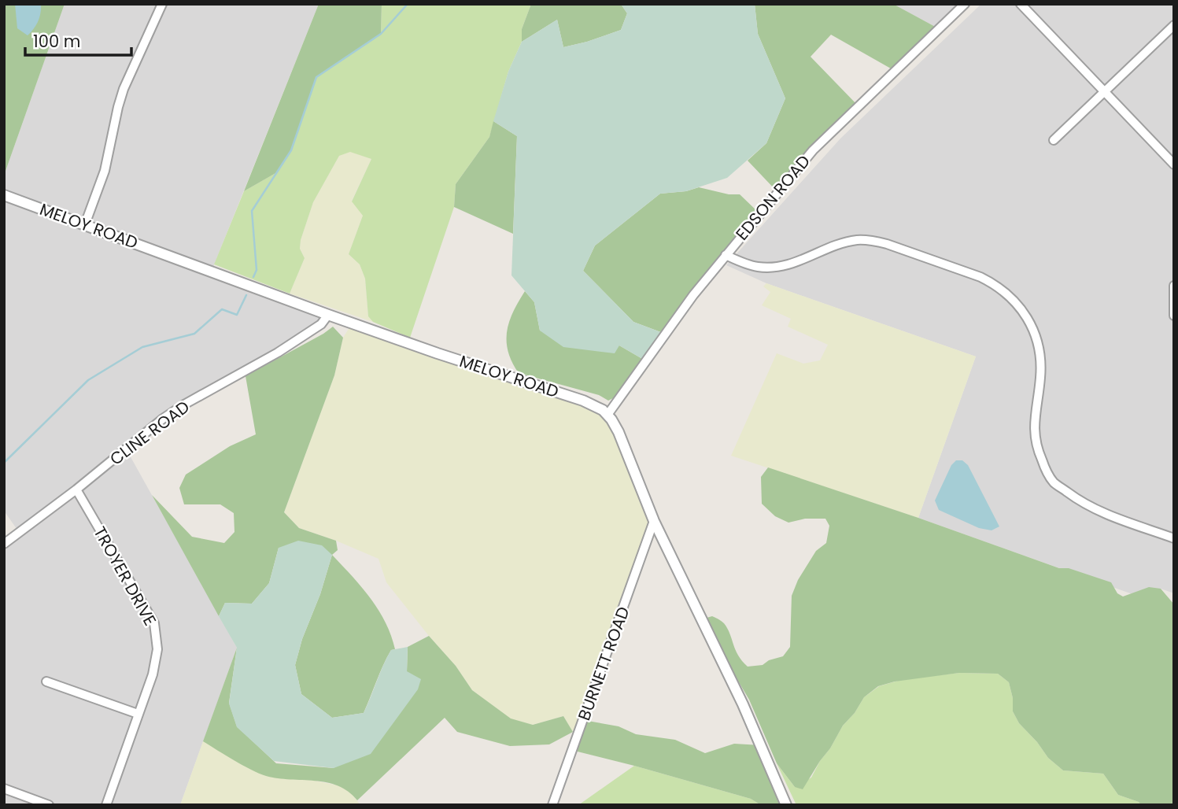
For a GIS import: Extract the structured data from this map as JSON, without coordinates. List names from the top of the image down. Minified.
{"streets":{"street":["EDSON ROAD","MELOY ROAD","CLINE ROAD","TROYER DRIVE","BURNETT ROAD"]},"crossings":[["EDSON ROAD","MELOY ROAD"],["MELOY ROAD","CLINE ROAD"],["CLINE ROAD","TROYER DRIVE"]],"scale_bar":"100 m"}
